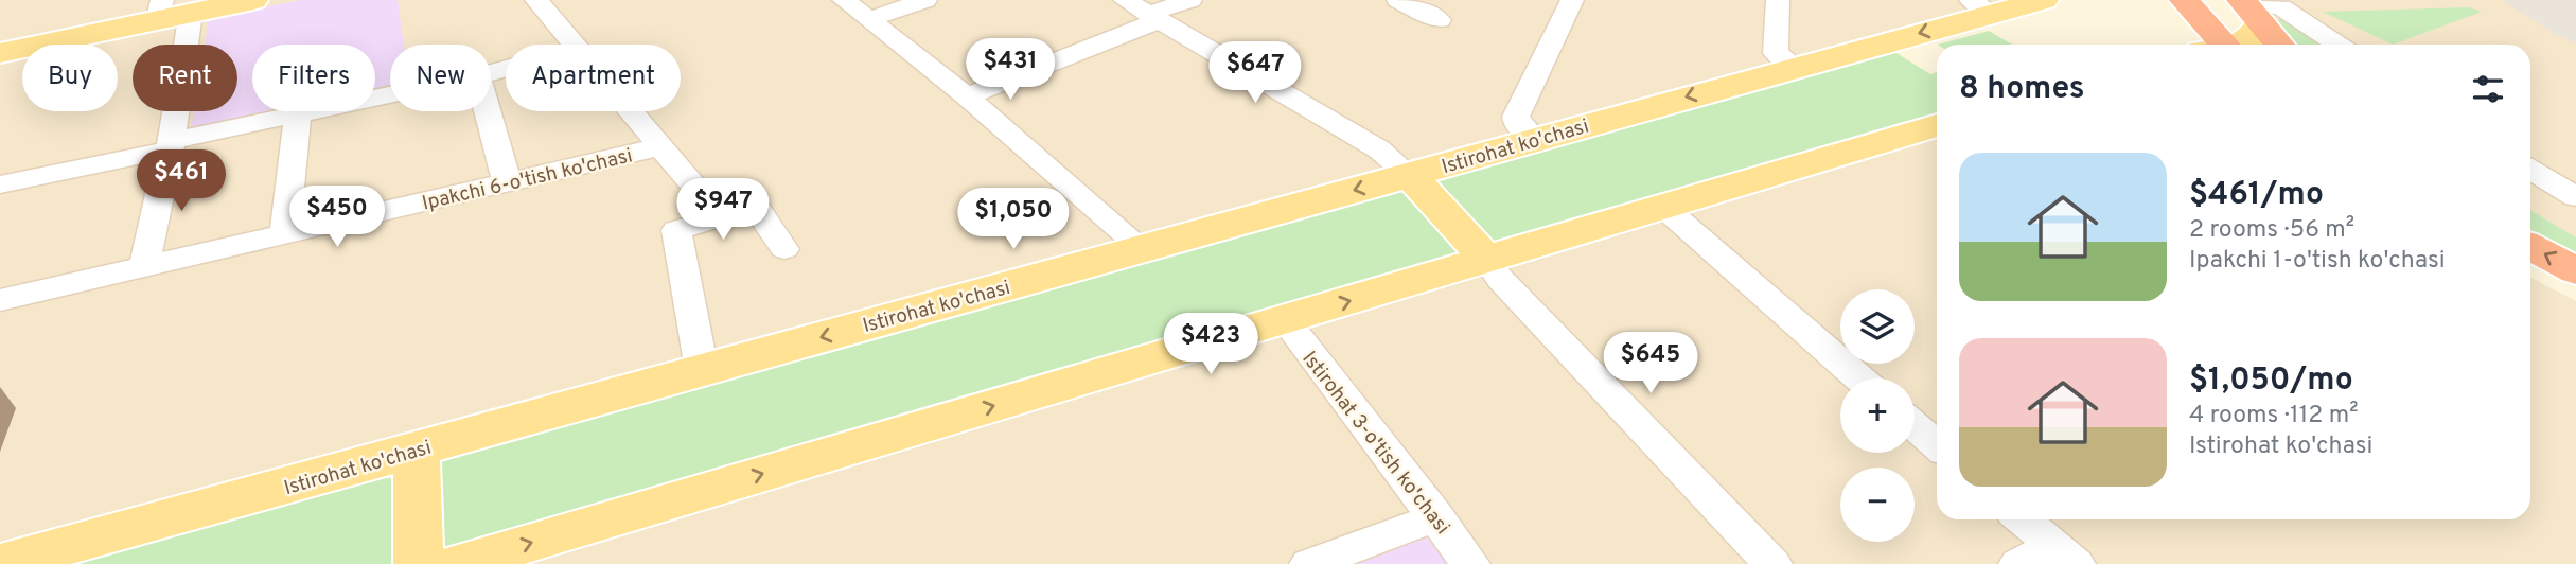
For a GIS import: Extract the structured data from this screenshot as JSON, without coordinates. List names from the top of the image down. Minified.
{"streets":{"main road":["Istirohat ko'chasi"],"street":["Ipakchi 6-o'tish ko'chasi","Istirohat 3-o'tish ko'chasi"]},"page":{"price":["$431","$647","$461","$947","$450","$1,050","$423","$645"],"chip":["Buy","Rent","Filters","New","Apartment"],"heading":"8 homes","list":[{"name":"$461/mo","note":"2 rooms · 56 m² · Ipakchi 1-o'tish ko'chasi"},{"name":"$1,050/mo","note":"4 rooms · 112 m² · Istirohat ko'chasi"}],"map_buttons":["+","−"]}}
